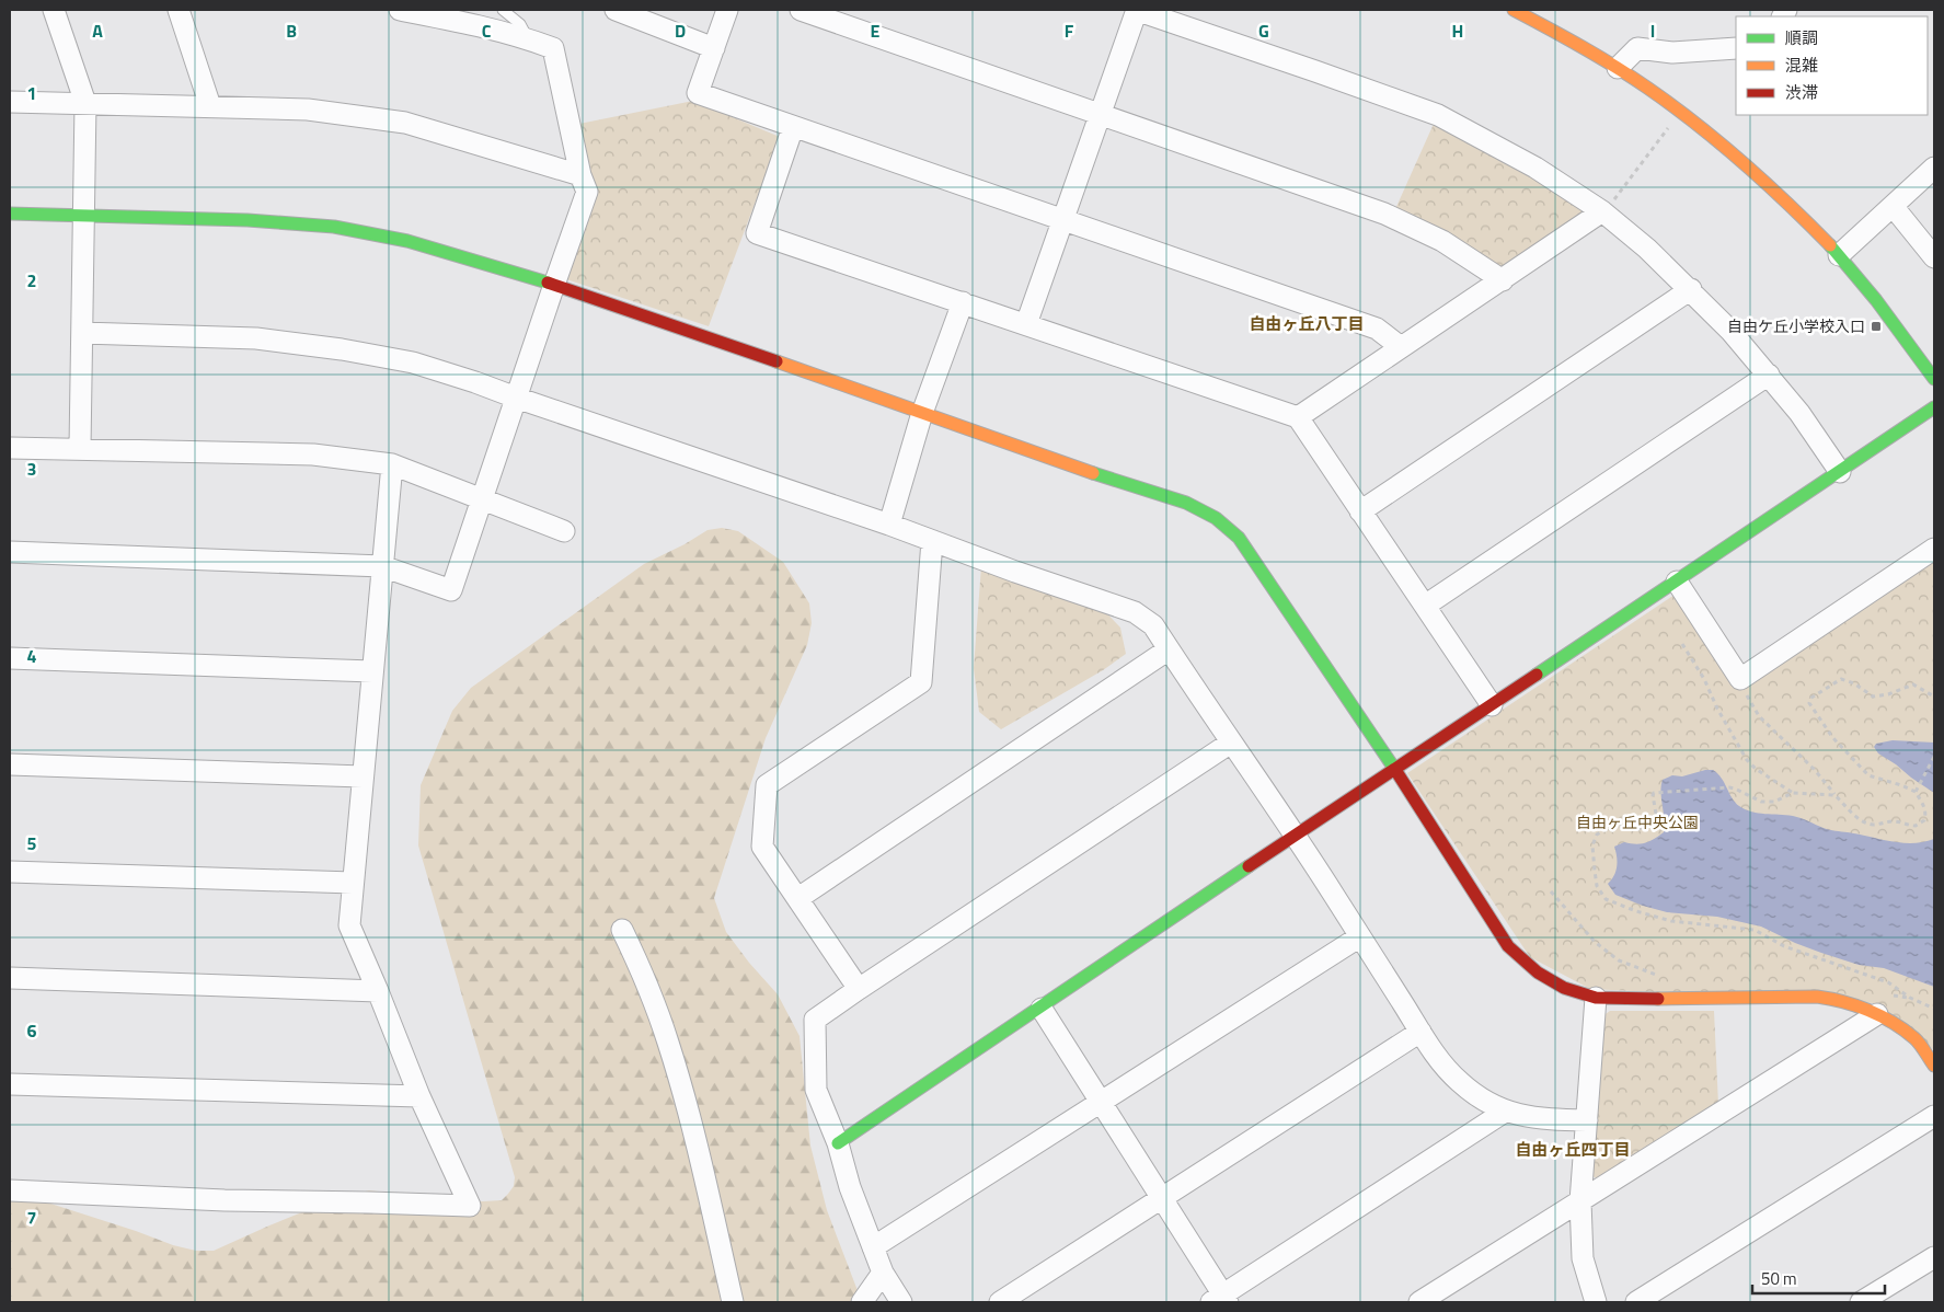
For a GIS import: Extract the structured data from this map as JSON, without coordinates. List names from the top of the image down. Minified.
{"districts":["自由ヶ丘八丁目","自由ヶ丘四丁目"],"parks":["自由ヶ丘中央公園"],"places":{"transit":["自由ケ丘小学校入口"]},"legend":["順調","混雑","渋滞"],"scale_bar":"50 m","grid":{"columns":["A","B","C","D","E","F","G","H","I"],"rows":["1","2","3","4","5","6","7"]}}
